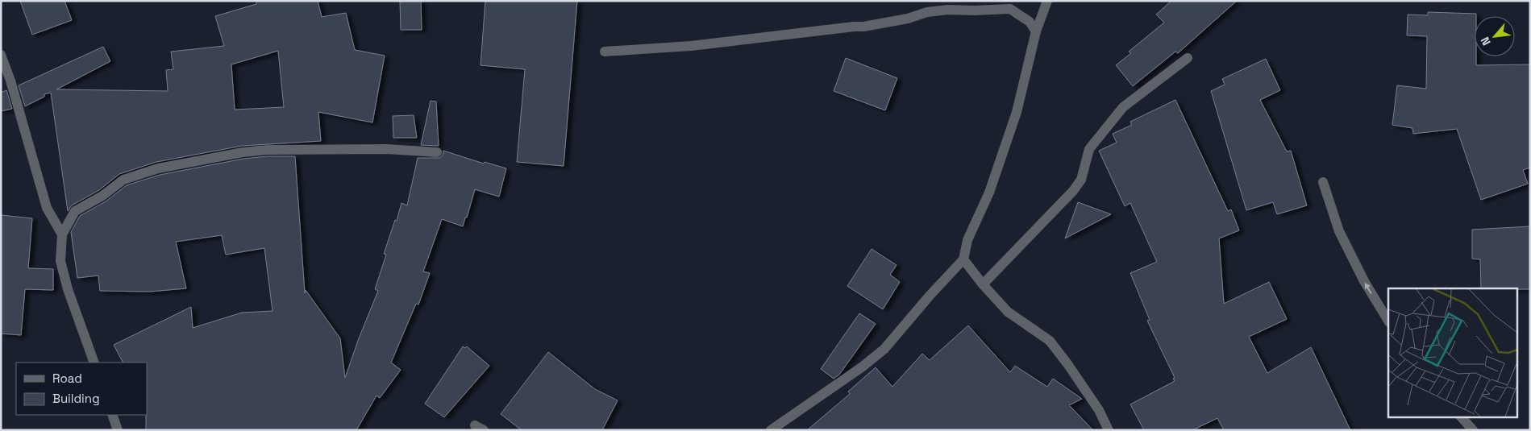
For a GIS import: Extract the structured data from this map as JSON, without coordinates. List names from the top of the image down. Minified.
{"legend":["Road","Building"],"north":"bottom left"}
